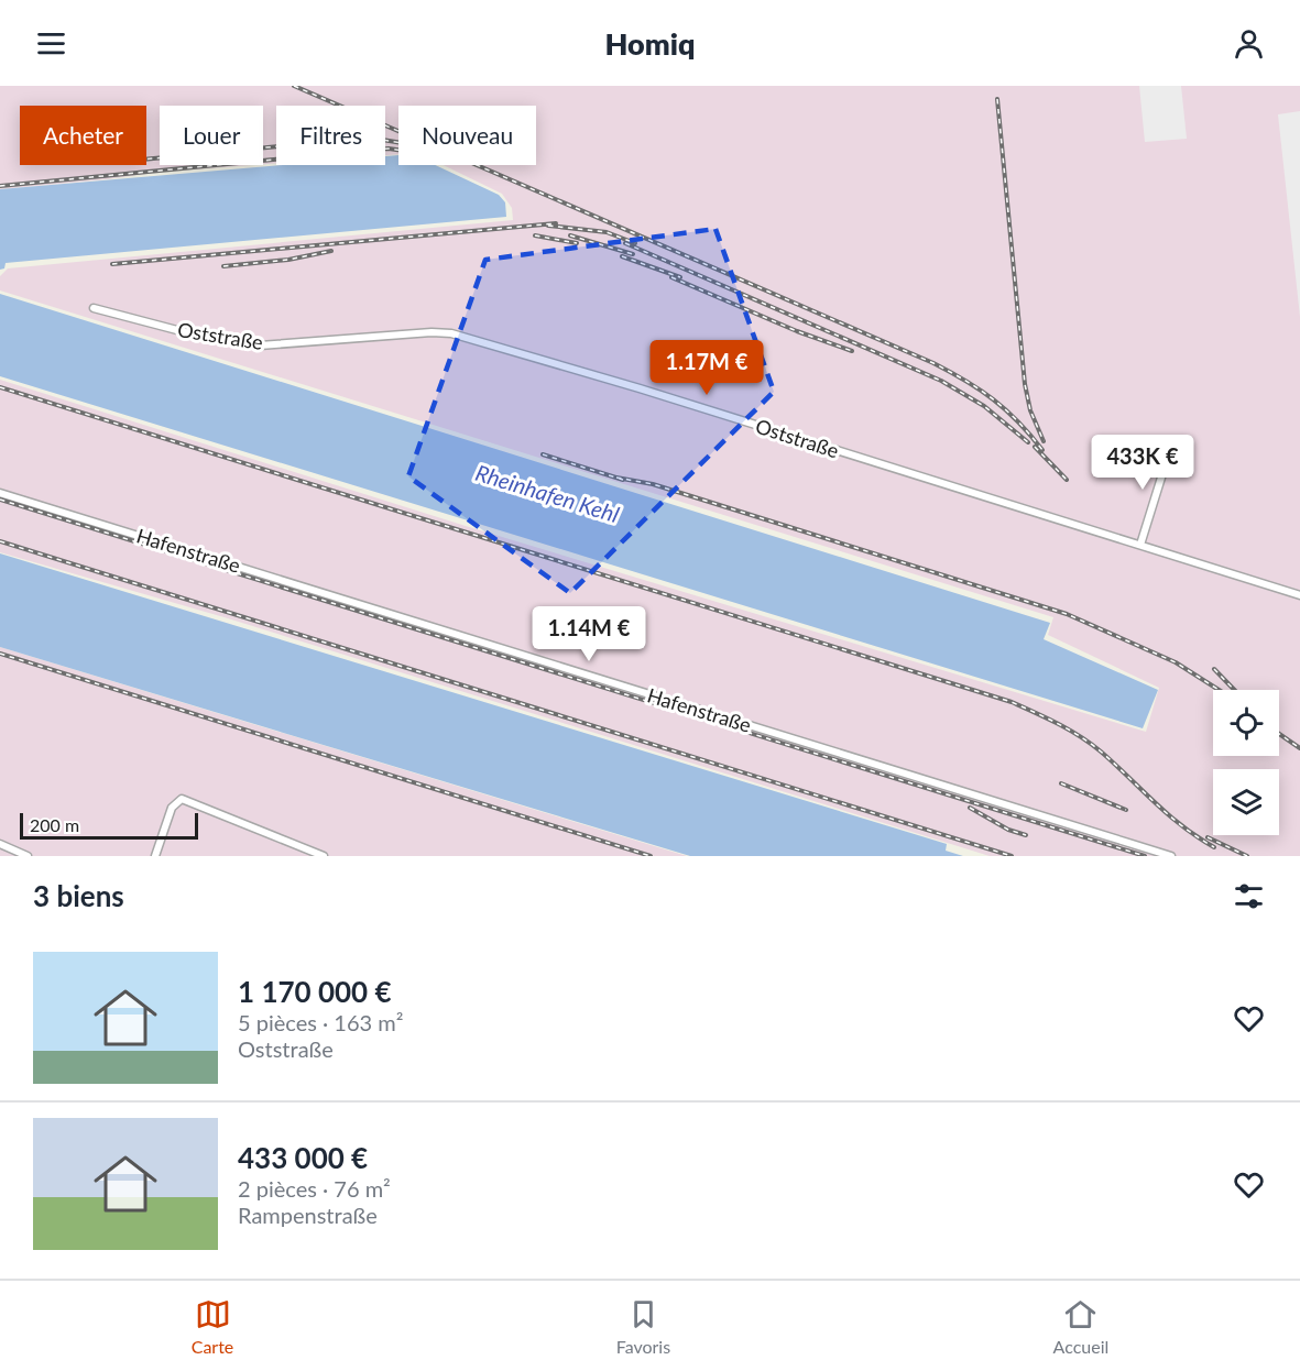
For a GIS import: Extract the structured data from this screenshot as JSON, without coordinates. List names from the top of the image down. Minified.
{"streets":{"street":["Oststraße","Hafenstraße"]},"water":["Rheinhafen Kehl"],"scale_bar":"200 m","page":{"header":"Homiq","chip":["Acheter","Louer","Filtres","Nouveau"],"price":["1.17M €","433K €","1.14M €"],"scale":"200 m","heading":"3 biens","list":[{"name":"1 170 000 €","note":"5 pièces · 163 m² · Oststraße"},{"name":"433 000 €","note":"2 pièces · 76 m² · Rampenstraße"}],"tabs":["Carte","Favoris","Accueil"]}}
